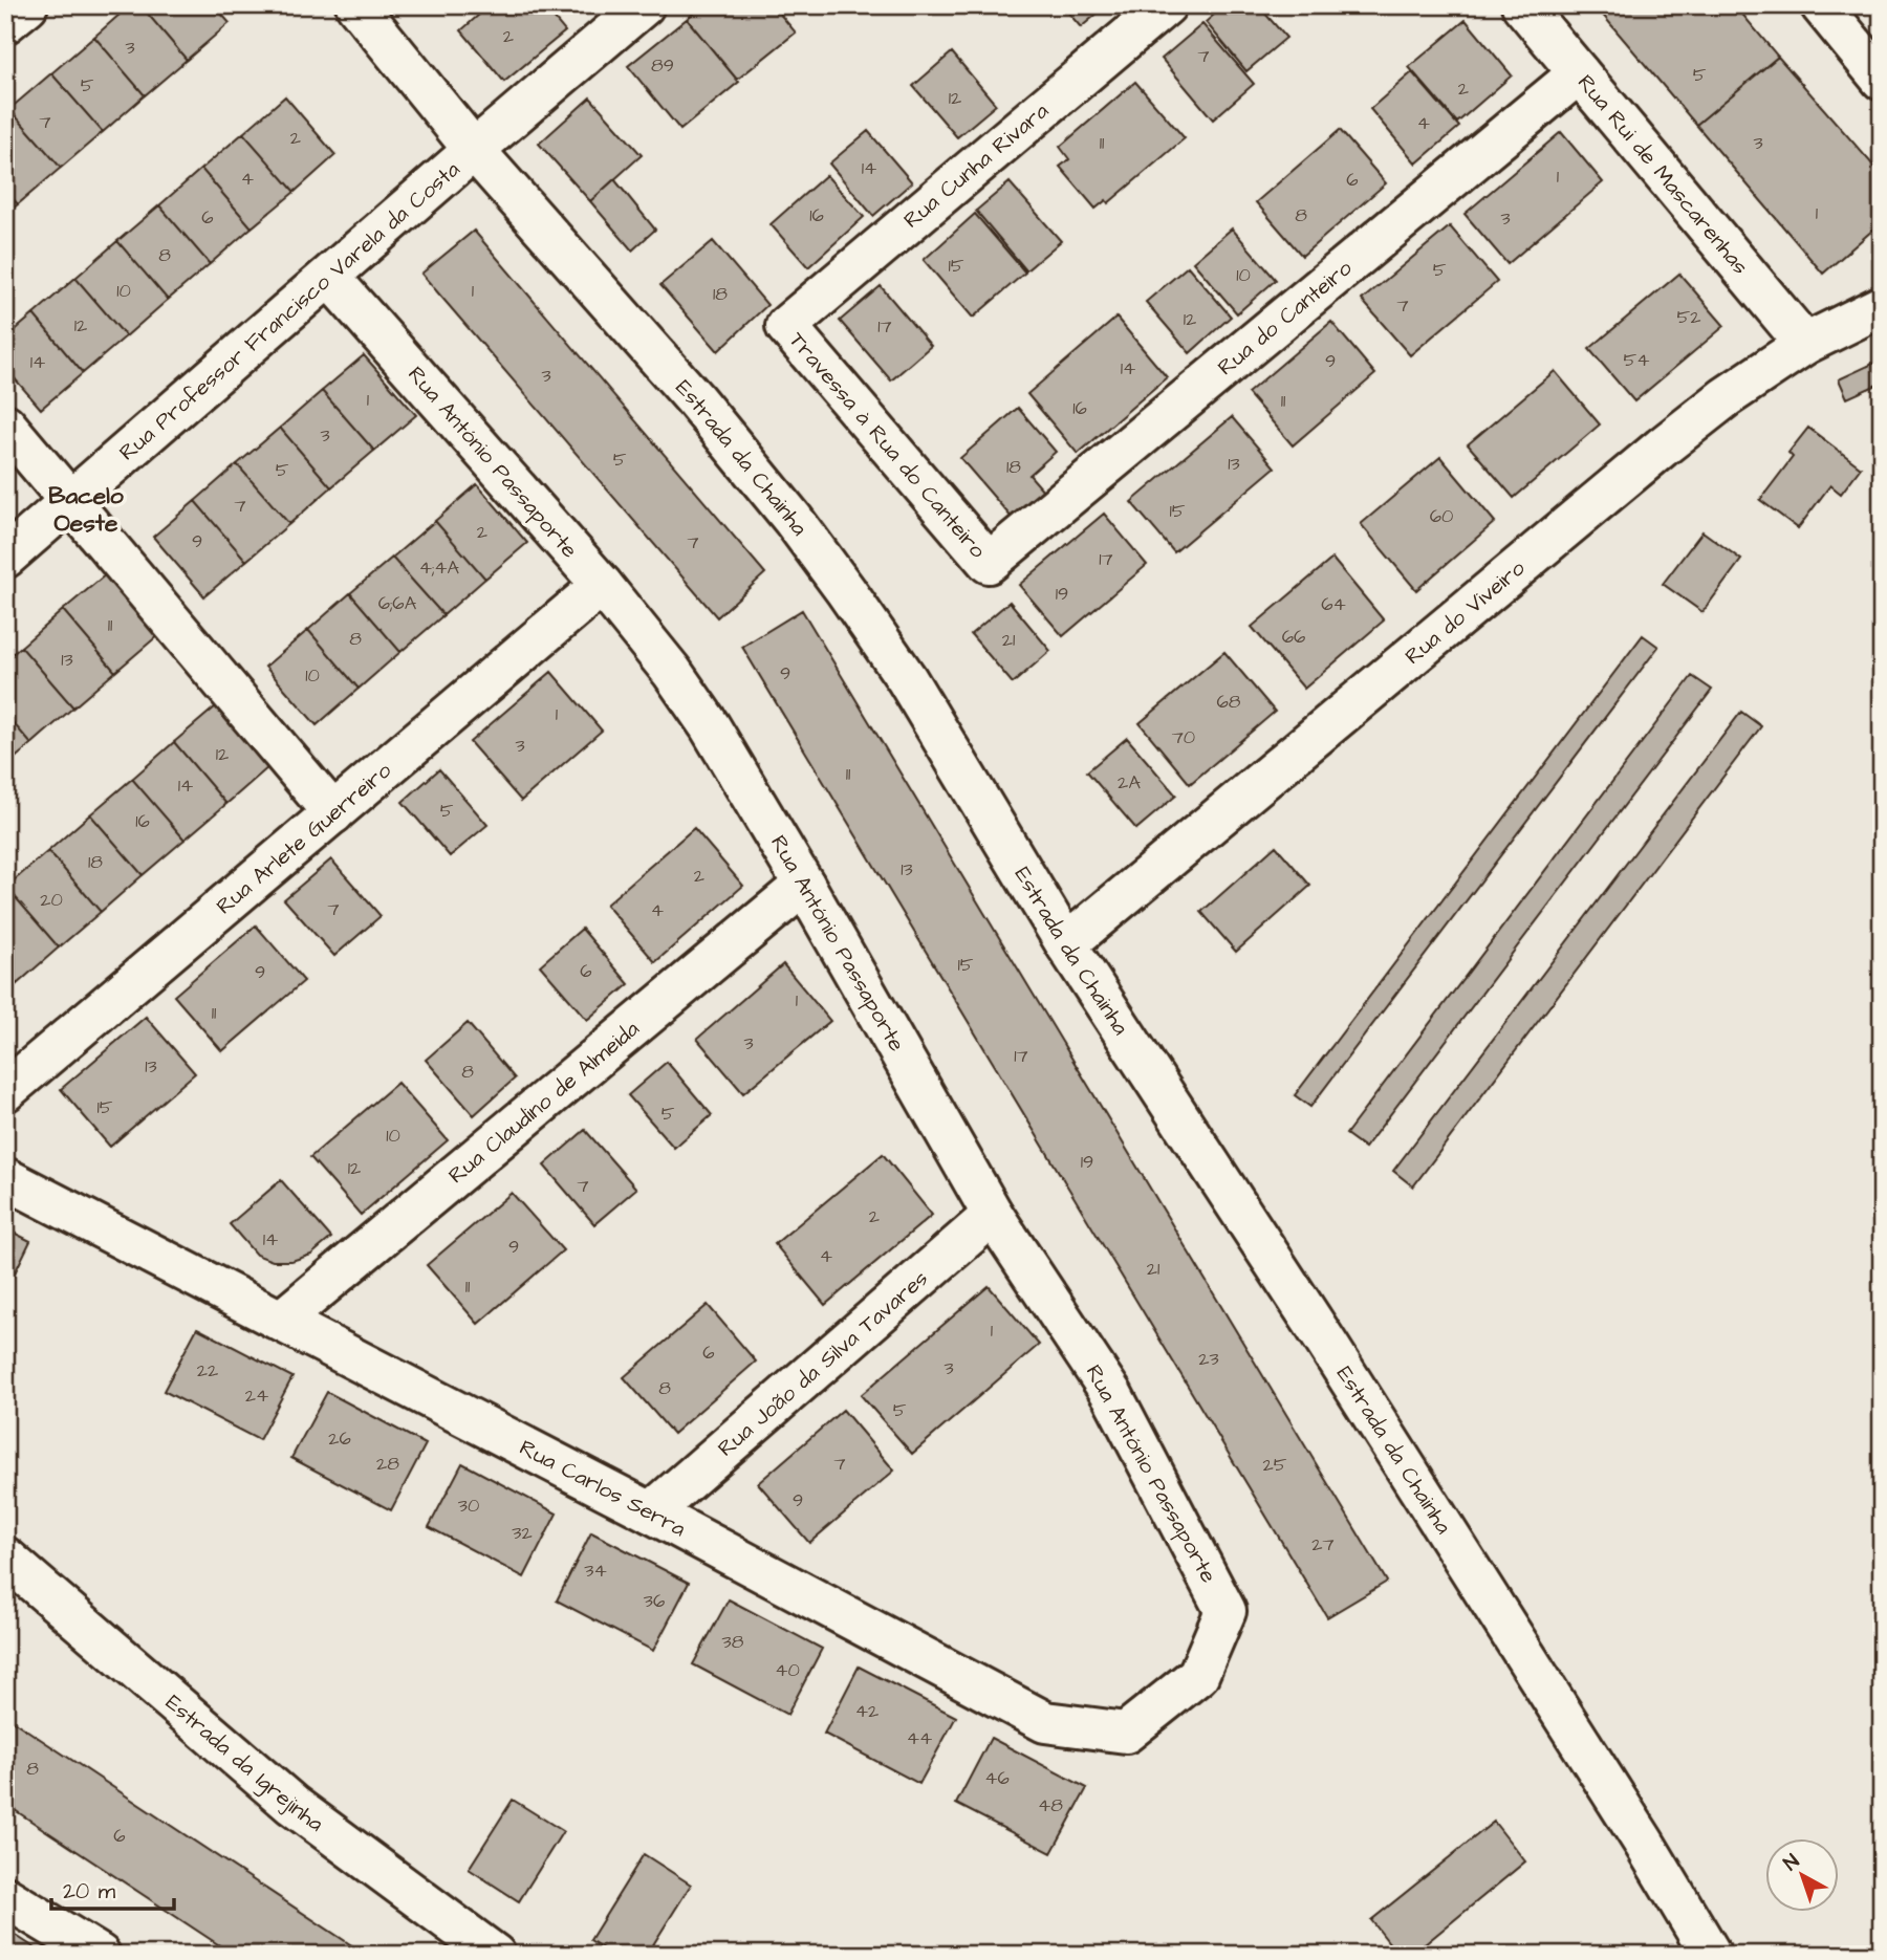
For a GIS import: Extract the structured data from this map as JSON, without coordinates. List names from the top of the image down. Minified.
{"streets":{"street":["Rua Cunha Rivara","Rua Rui de Mascarenhas","Rua Professor Francisco Varela da Costa","Rua do Canteiro","Travessa à Rua do Canteiro","Estrada da Chainha","Rua António Passaporte","Rua do Viveiro","Rua Arlete Guerreiro","Rua Claudino de Almeida","Rua João da Silva Tavares","Rua Carlos Serra","Estrada da Igrejinha"]},"crossings":[["Rua Cunha Rivara","Travessa à Rua do Canteiro"],["Rua Rui de Mascarenhas","Rua do Canteiro"],["Rua Rui de Mascarenhas","Rua do Viveiro"],["Rua Professor Francisco Varela da Costa","Estrada da Chainha"],["Rua Professor Francisco Varela da Costa","Rua António Passaporte"],["Rua do Canteiro","Travessa à Rua do Canteiro"],["Estrada da Chainha","Rua do Viveiro"],["Rua António Passaporte","Rua Arlete Guerreiro"],["Rua António Passaporte","Rua Claudino de Almeida"],["Rua António Passaporte","Rua João da Silva Tavares"],["Rua António Passaporte","Rua Carlos Serra"],["Rua Claudino de Almeida","Rua Carlos Serra"],["Rua João da Silva Tavares","Rua Carlos Serra"]],"districts":["Bacelo Oeste"],"house_numbers":["2","3","7","89","5","5","2","12","7","4","2","11","3","14","1","4","6","1","16","8","6","3","8","15","5","10","10","1","18","7","52","12","12","17","54","9","14","14","3","1","11","16","3","5","13","18","5","7","15","60","2","9","7","17","4;4A","19","6;6A","64","11","66","8","21","13","9","10","68","1","70","3","12","11","2A","14","5","16","18","13","2","20","7","4","15","6","9","1","11","3","17","13","8","15","5","10","19","12","7","2","14","9","4","21","11","1","6","23","3","22","8","24","5","26","28","7","25","9","30","32","27","34","36","38","40","42","44","8","46","48","6"],"scale_bar":"20 m","north":"top left"}
